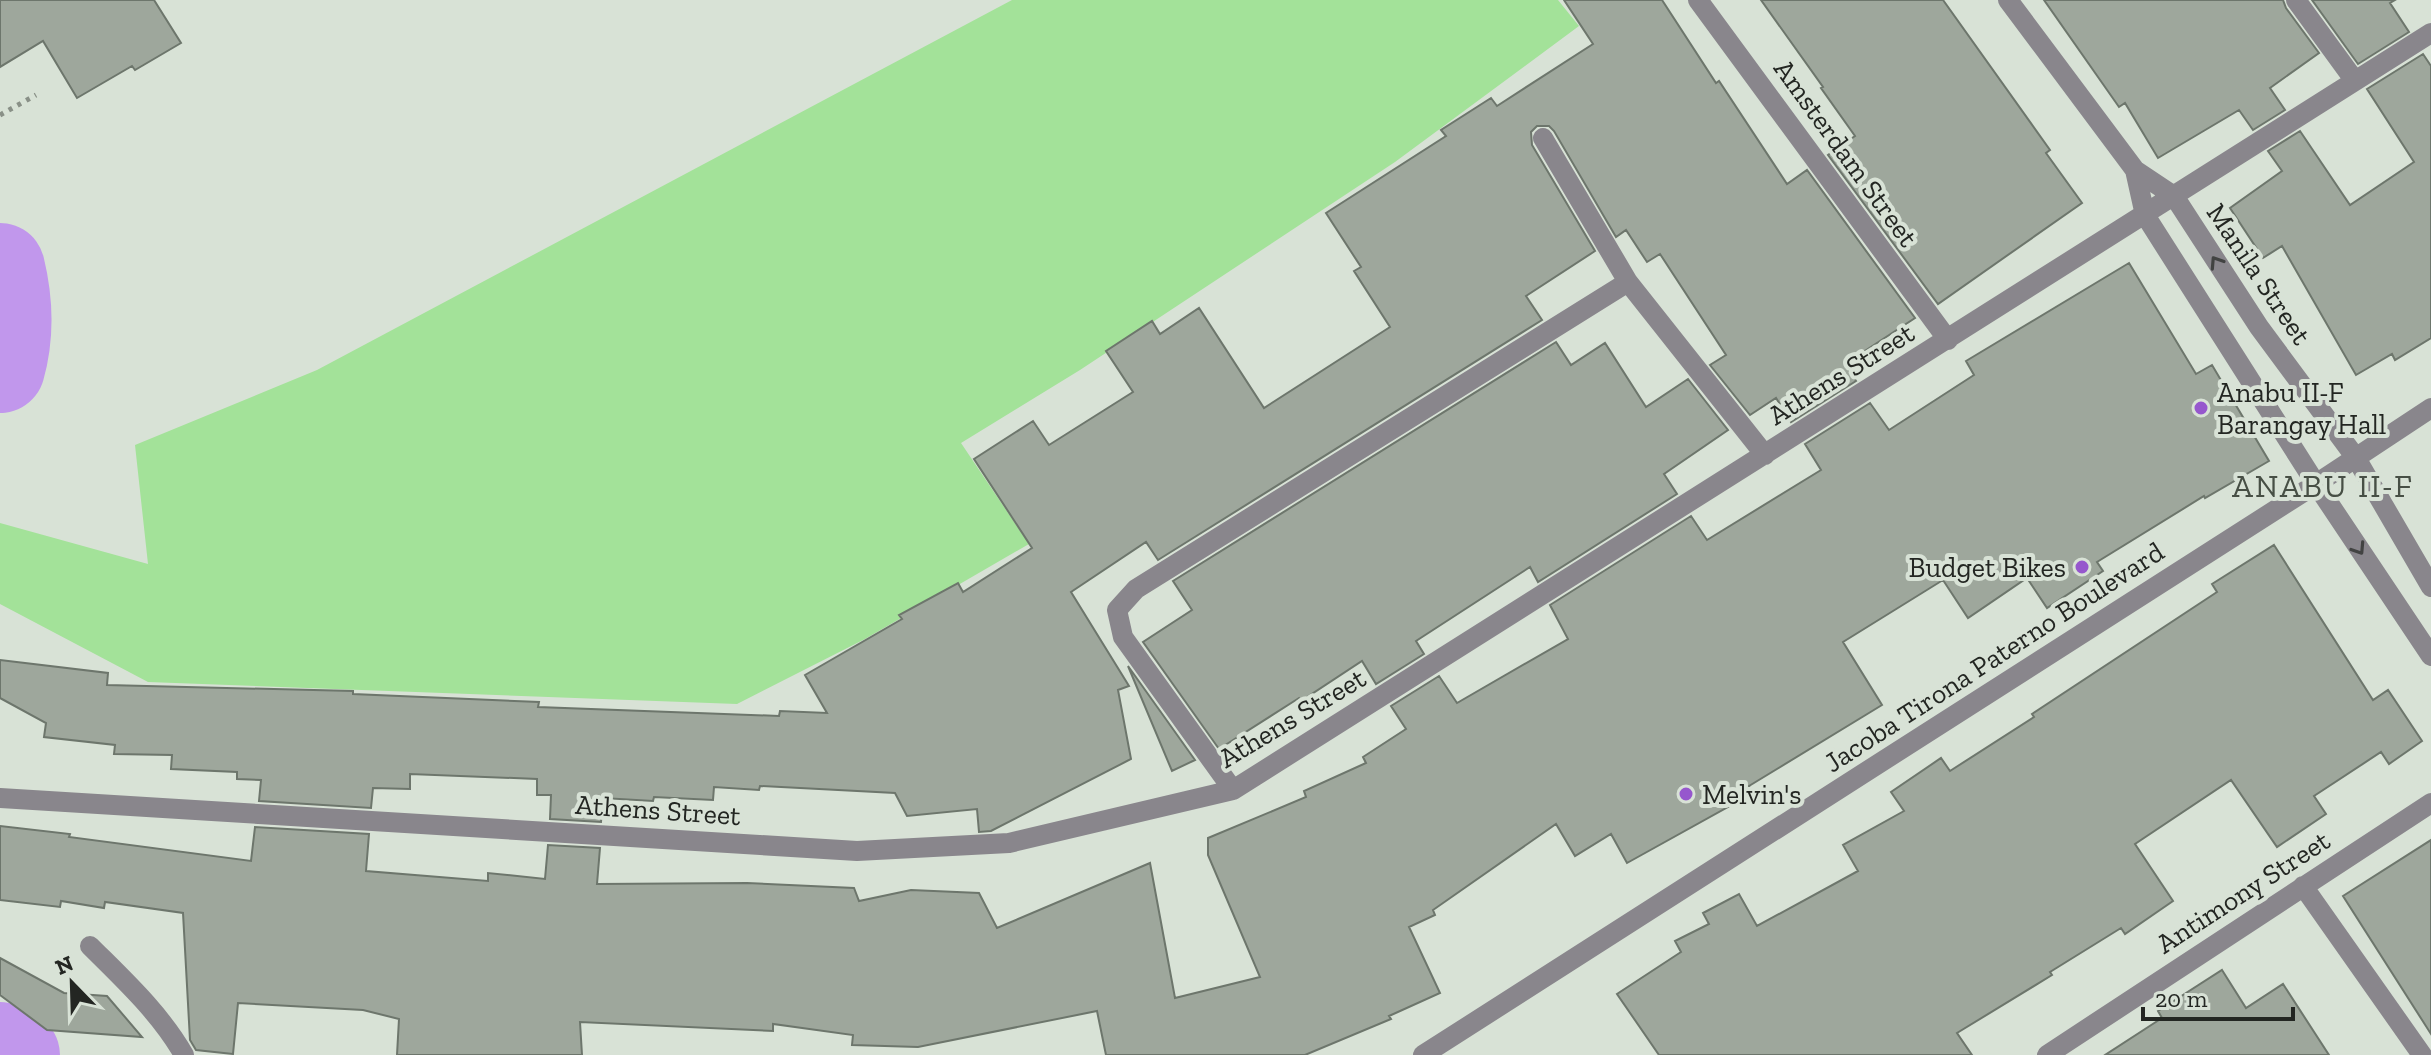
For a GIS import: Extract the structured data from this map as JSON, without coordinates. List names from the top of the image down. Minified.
{"streets":{"street":["Amsterdam Street","Manila Street","Athens Street","Jacoba Tirona Paterno Boulevard","Antimony Street"]},"crossings":[["Amsterdam Street","Athens Street"],["Manila Street","Athens Street"],["Manila Street","Jacoba Tirona Paterno Boulevard"]],"districts":["ANABU II-F"],"places":["Anabu II-F Barangay Hall","Budget Bikes","Melvin's"],"scale_bar":"20 m","north":"top left"}
